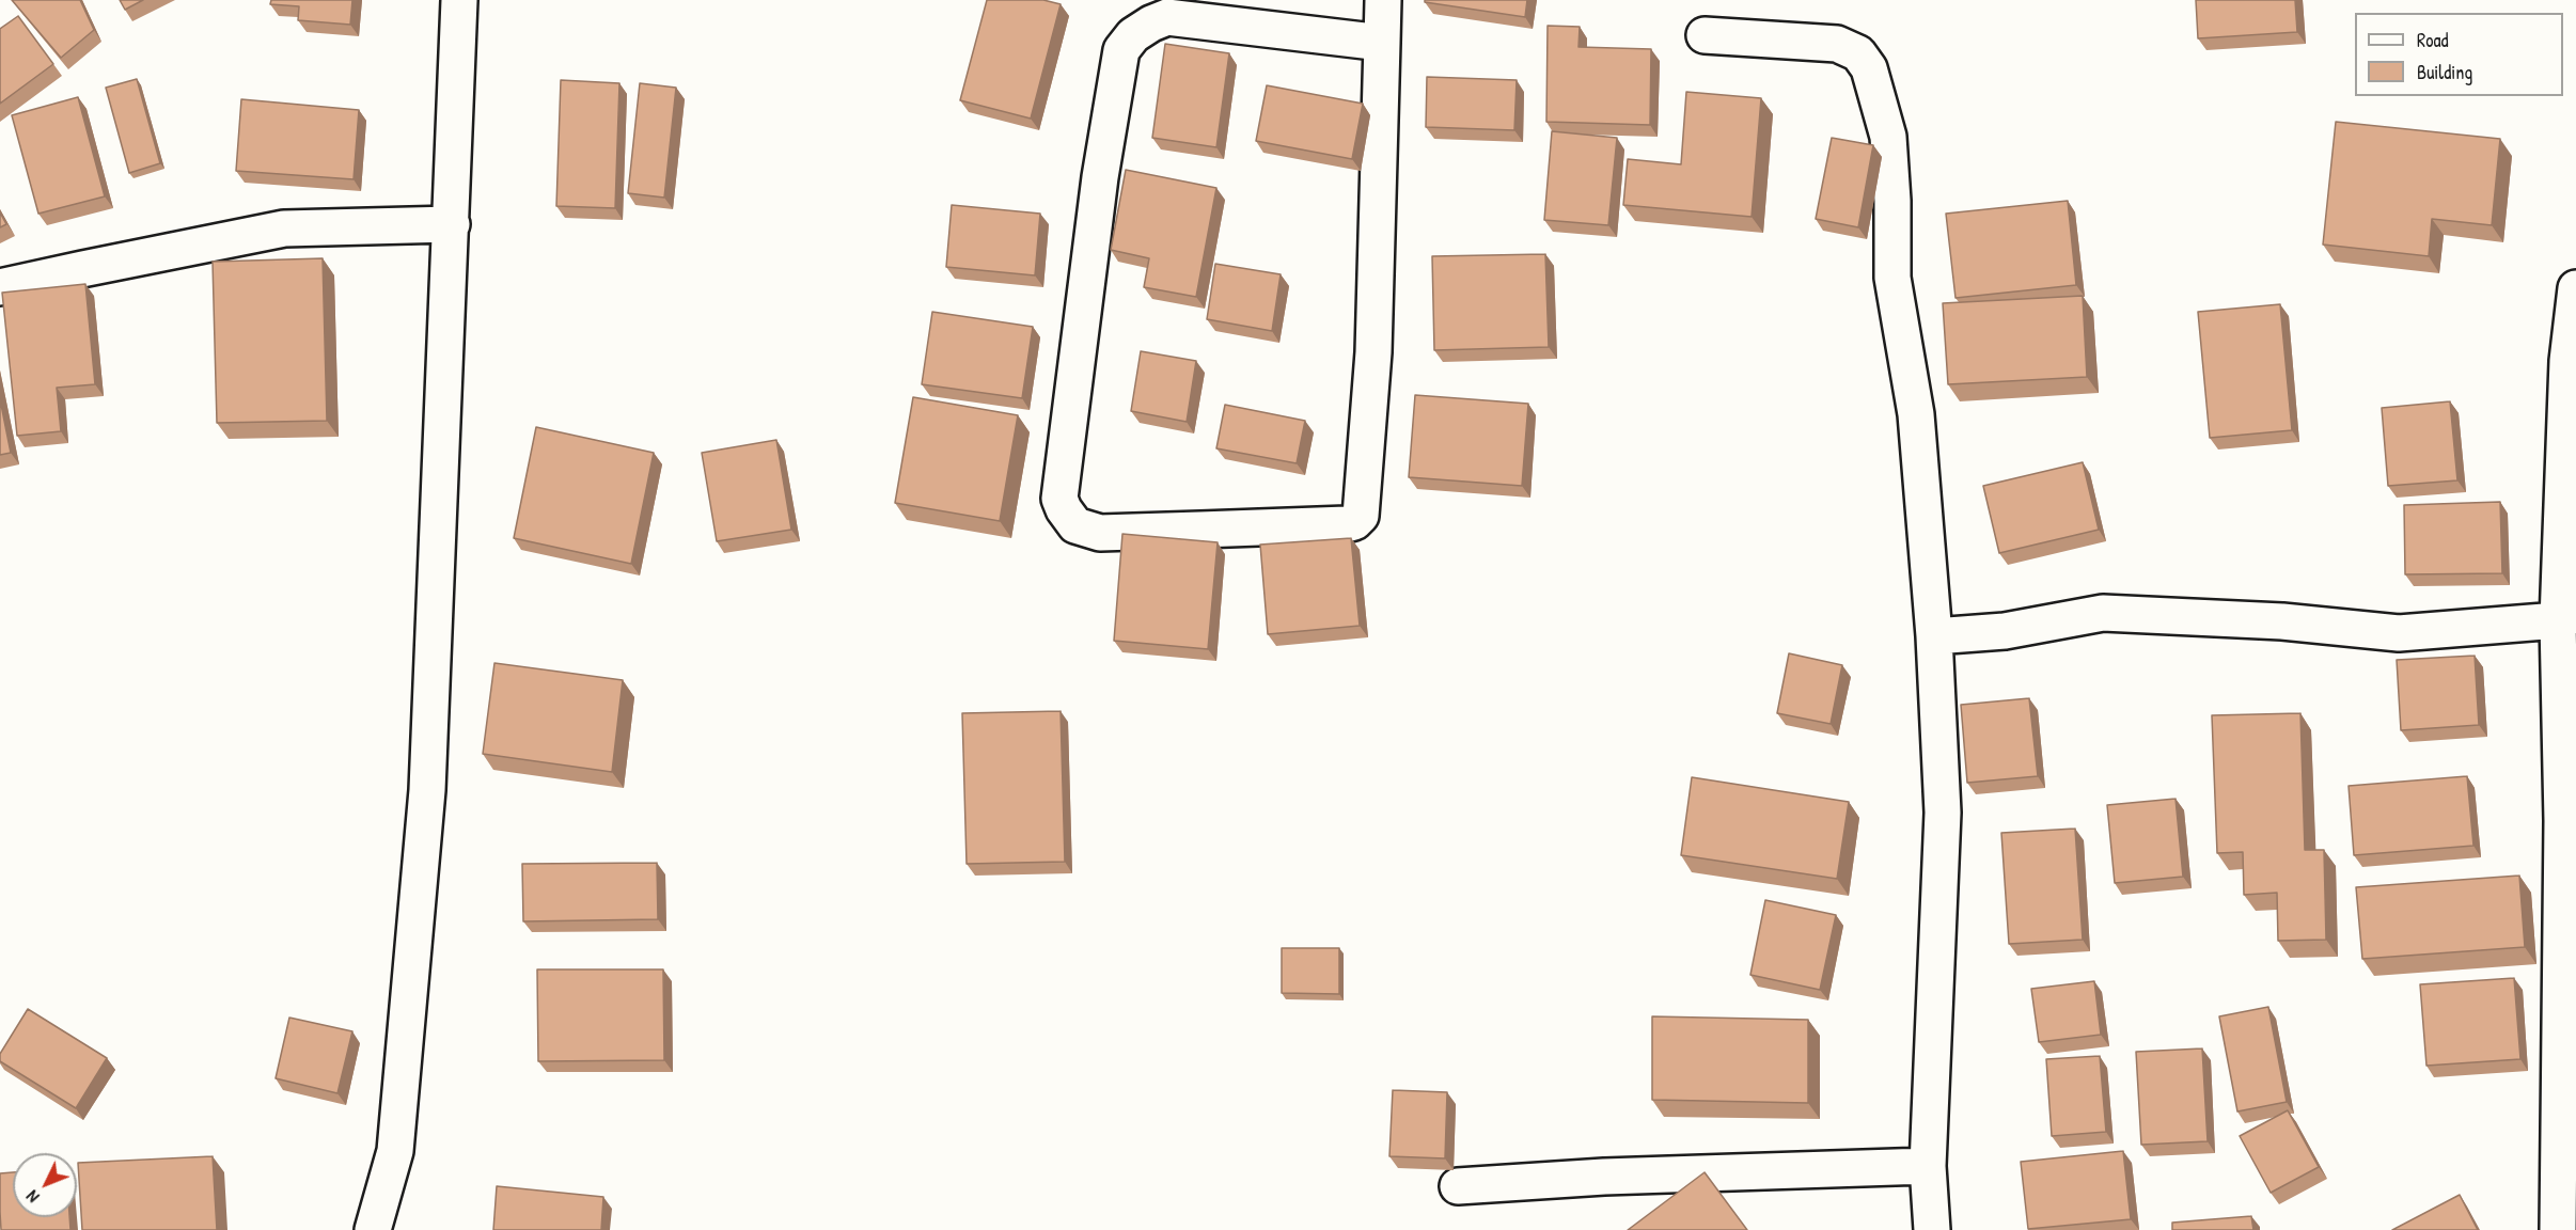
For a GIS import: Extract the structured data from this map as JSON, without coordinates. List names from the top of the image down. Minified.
{"legend":["Road","Building"],"north":"bottom left"}
